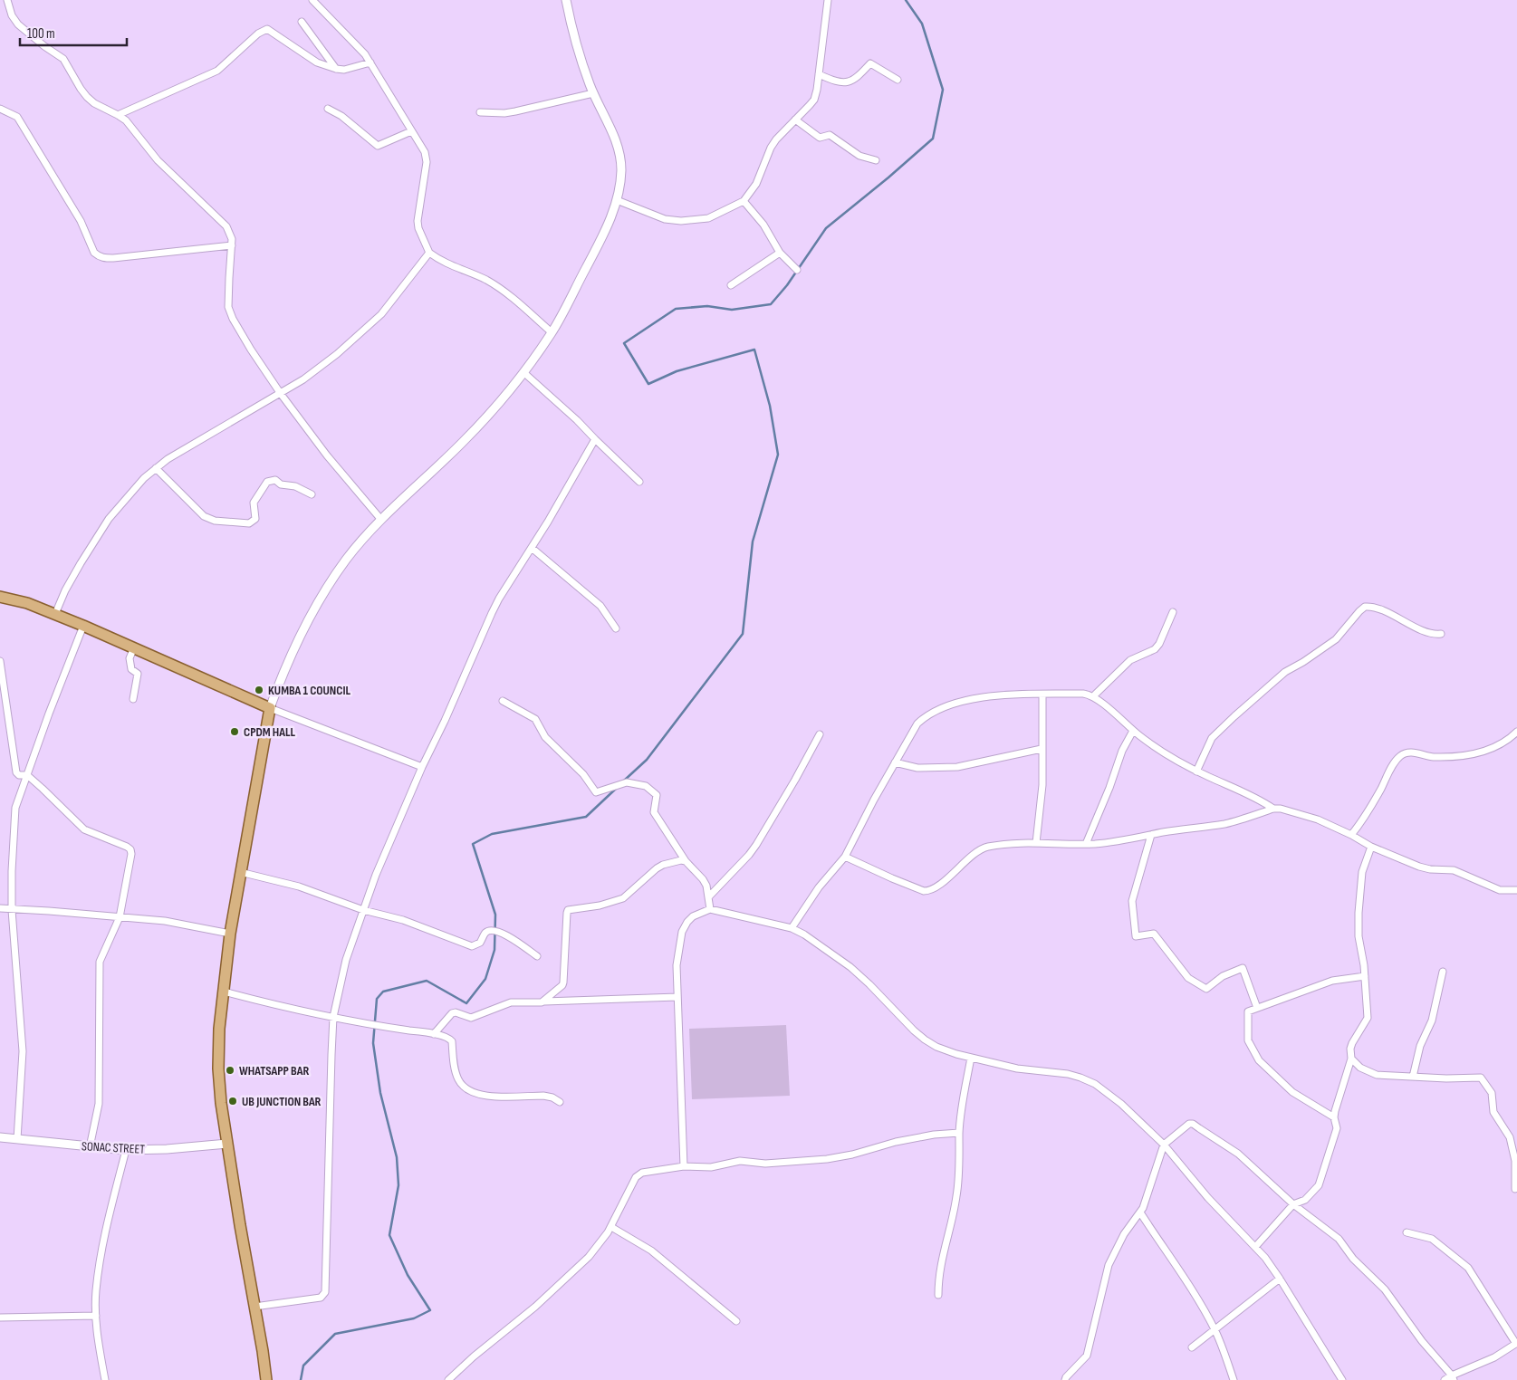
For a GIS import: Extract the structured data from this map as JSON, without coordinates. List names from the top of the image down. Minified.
{"streets":{"street":["SONAC STREET"]},"places":["KUMBA 1 COUNCIL","CPDM HALL","WHATSAPP BAR","UB JUNCTION BAR"],"scale_bar":"100 m"}
